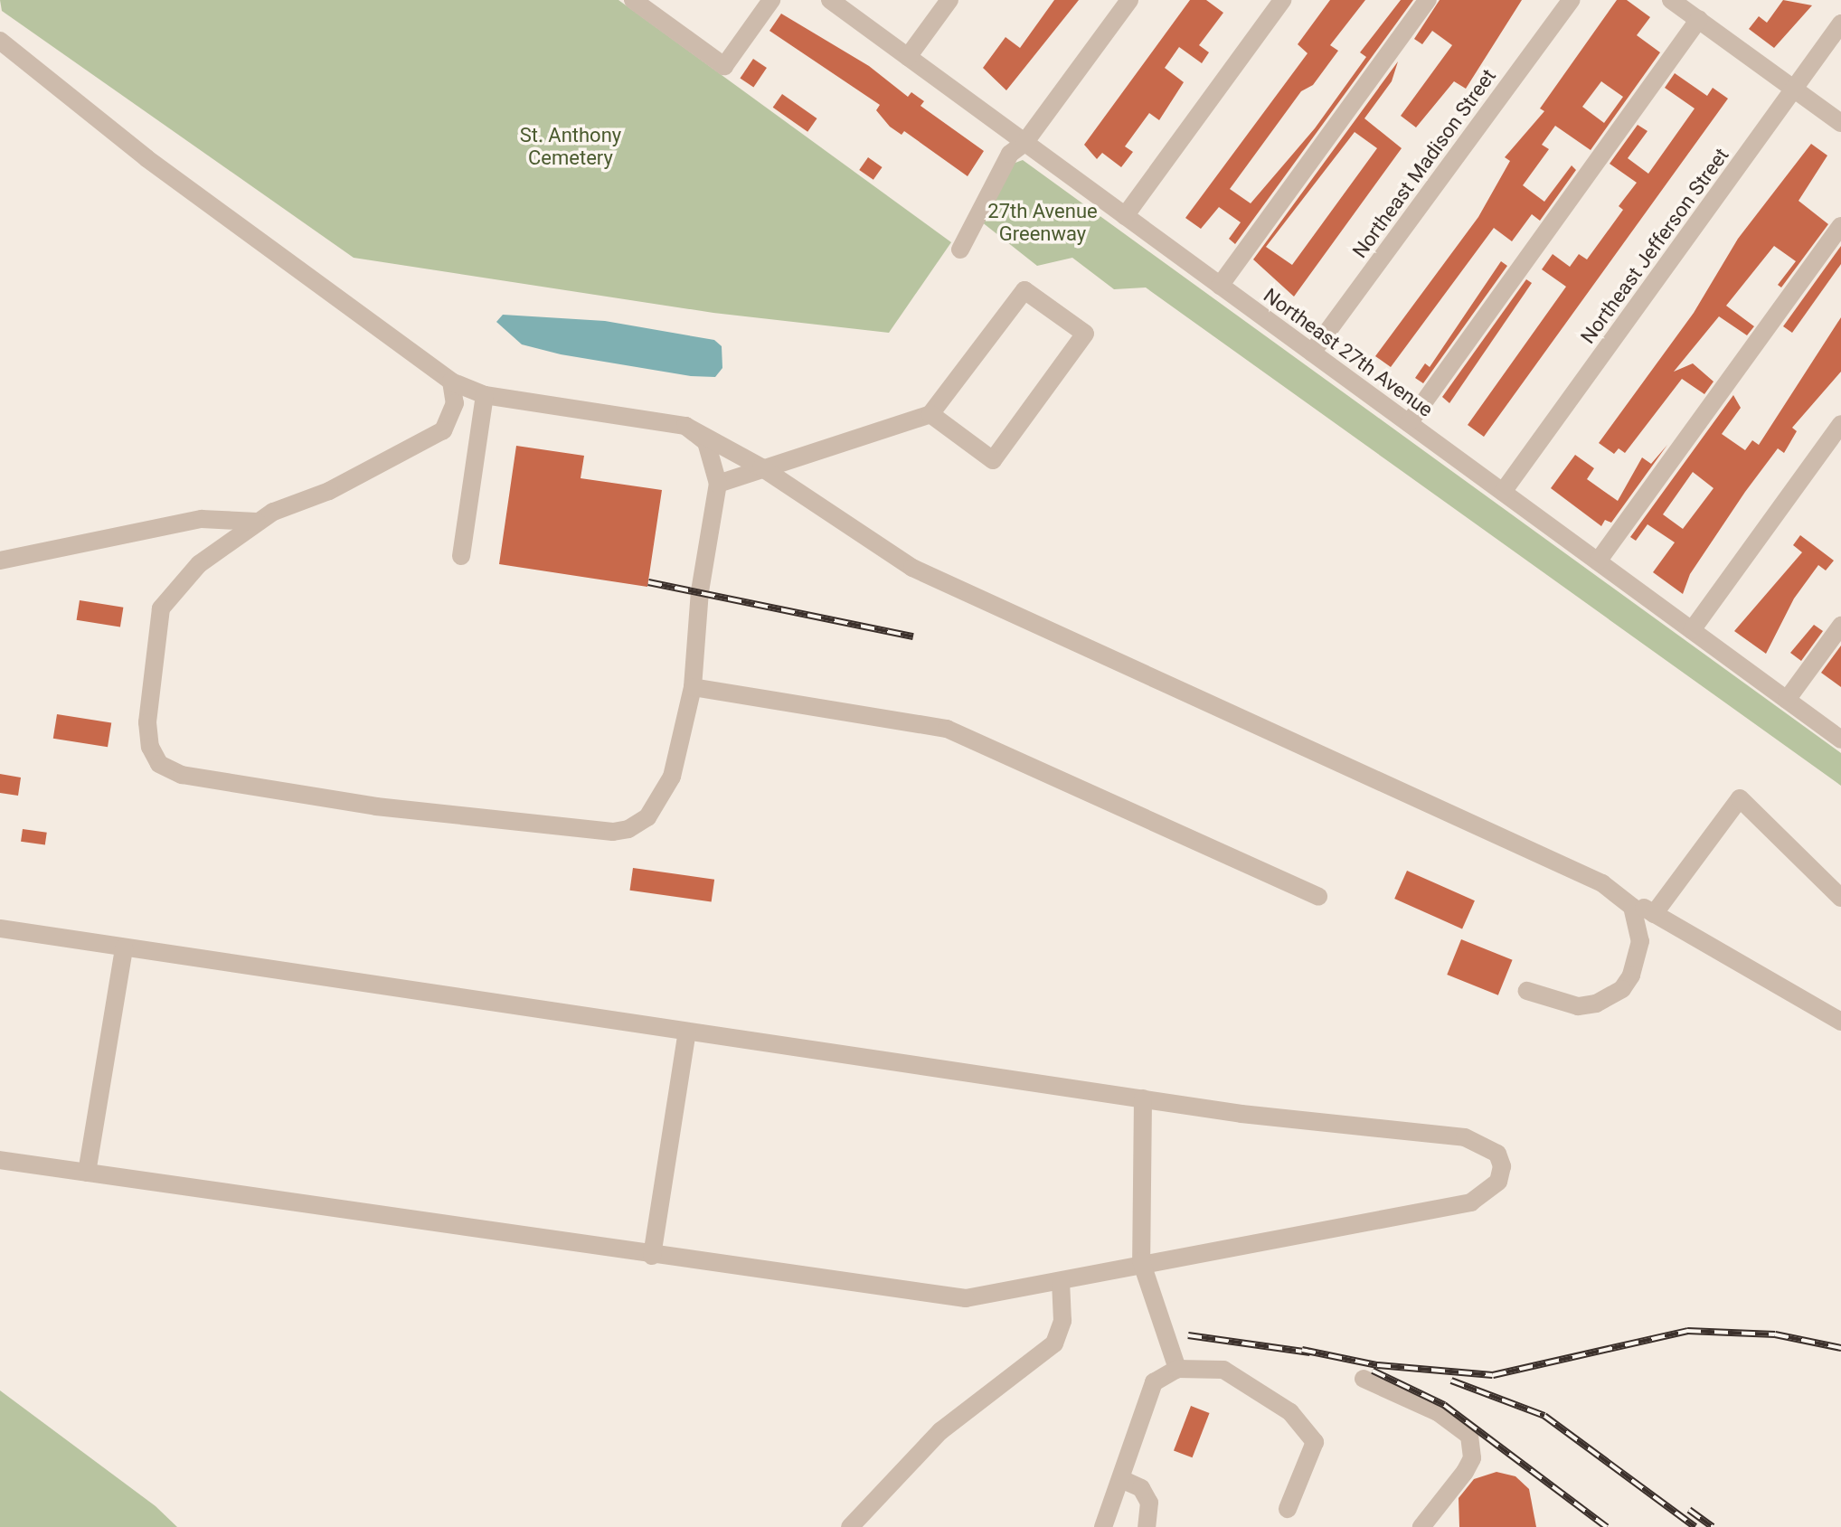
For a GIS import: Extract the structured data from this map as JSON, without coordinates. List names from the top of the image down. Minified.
{"streets":{"street":["Northeast Madison Street","Northeast Jefferson Street","Northeast 27th Avenue"]},"crossings":[["Northeast Madison Street","Northeast 27th Avenue"],["Northeast Jefferson Street","Northeast 27th Avenue"]],"parks":["St. Anthony Cemetery","27th Avenue Greenway"]}
